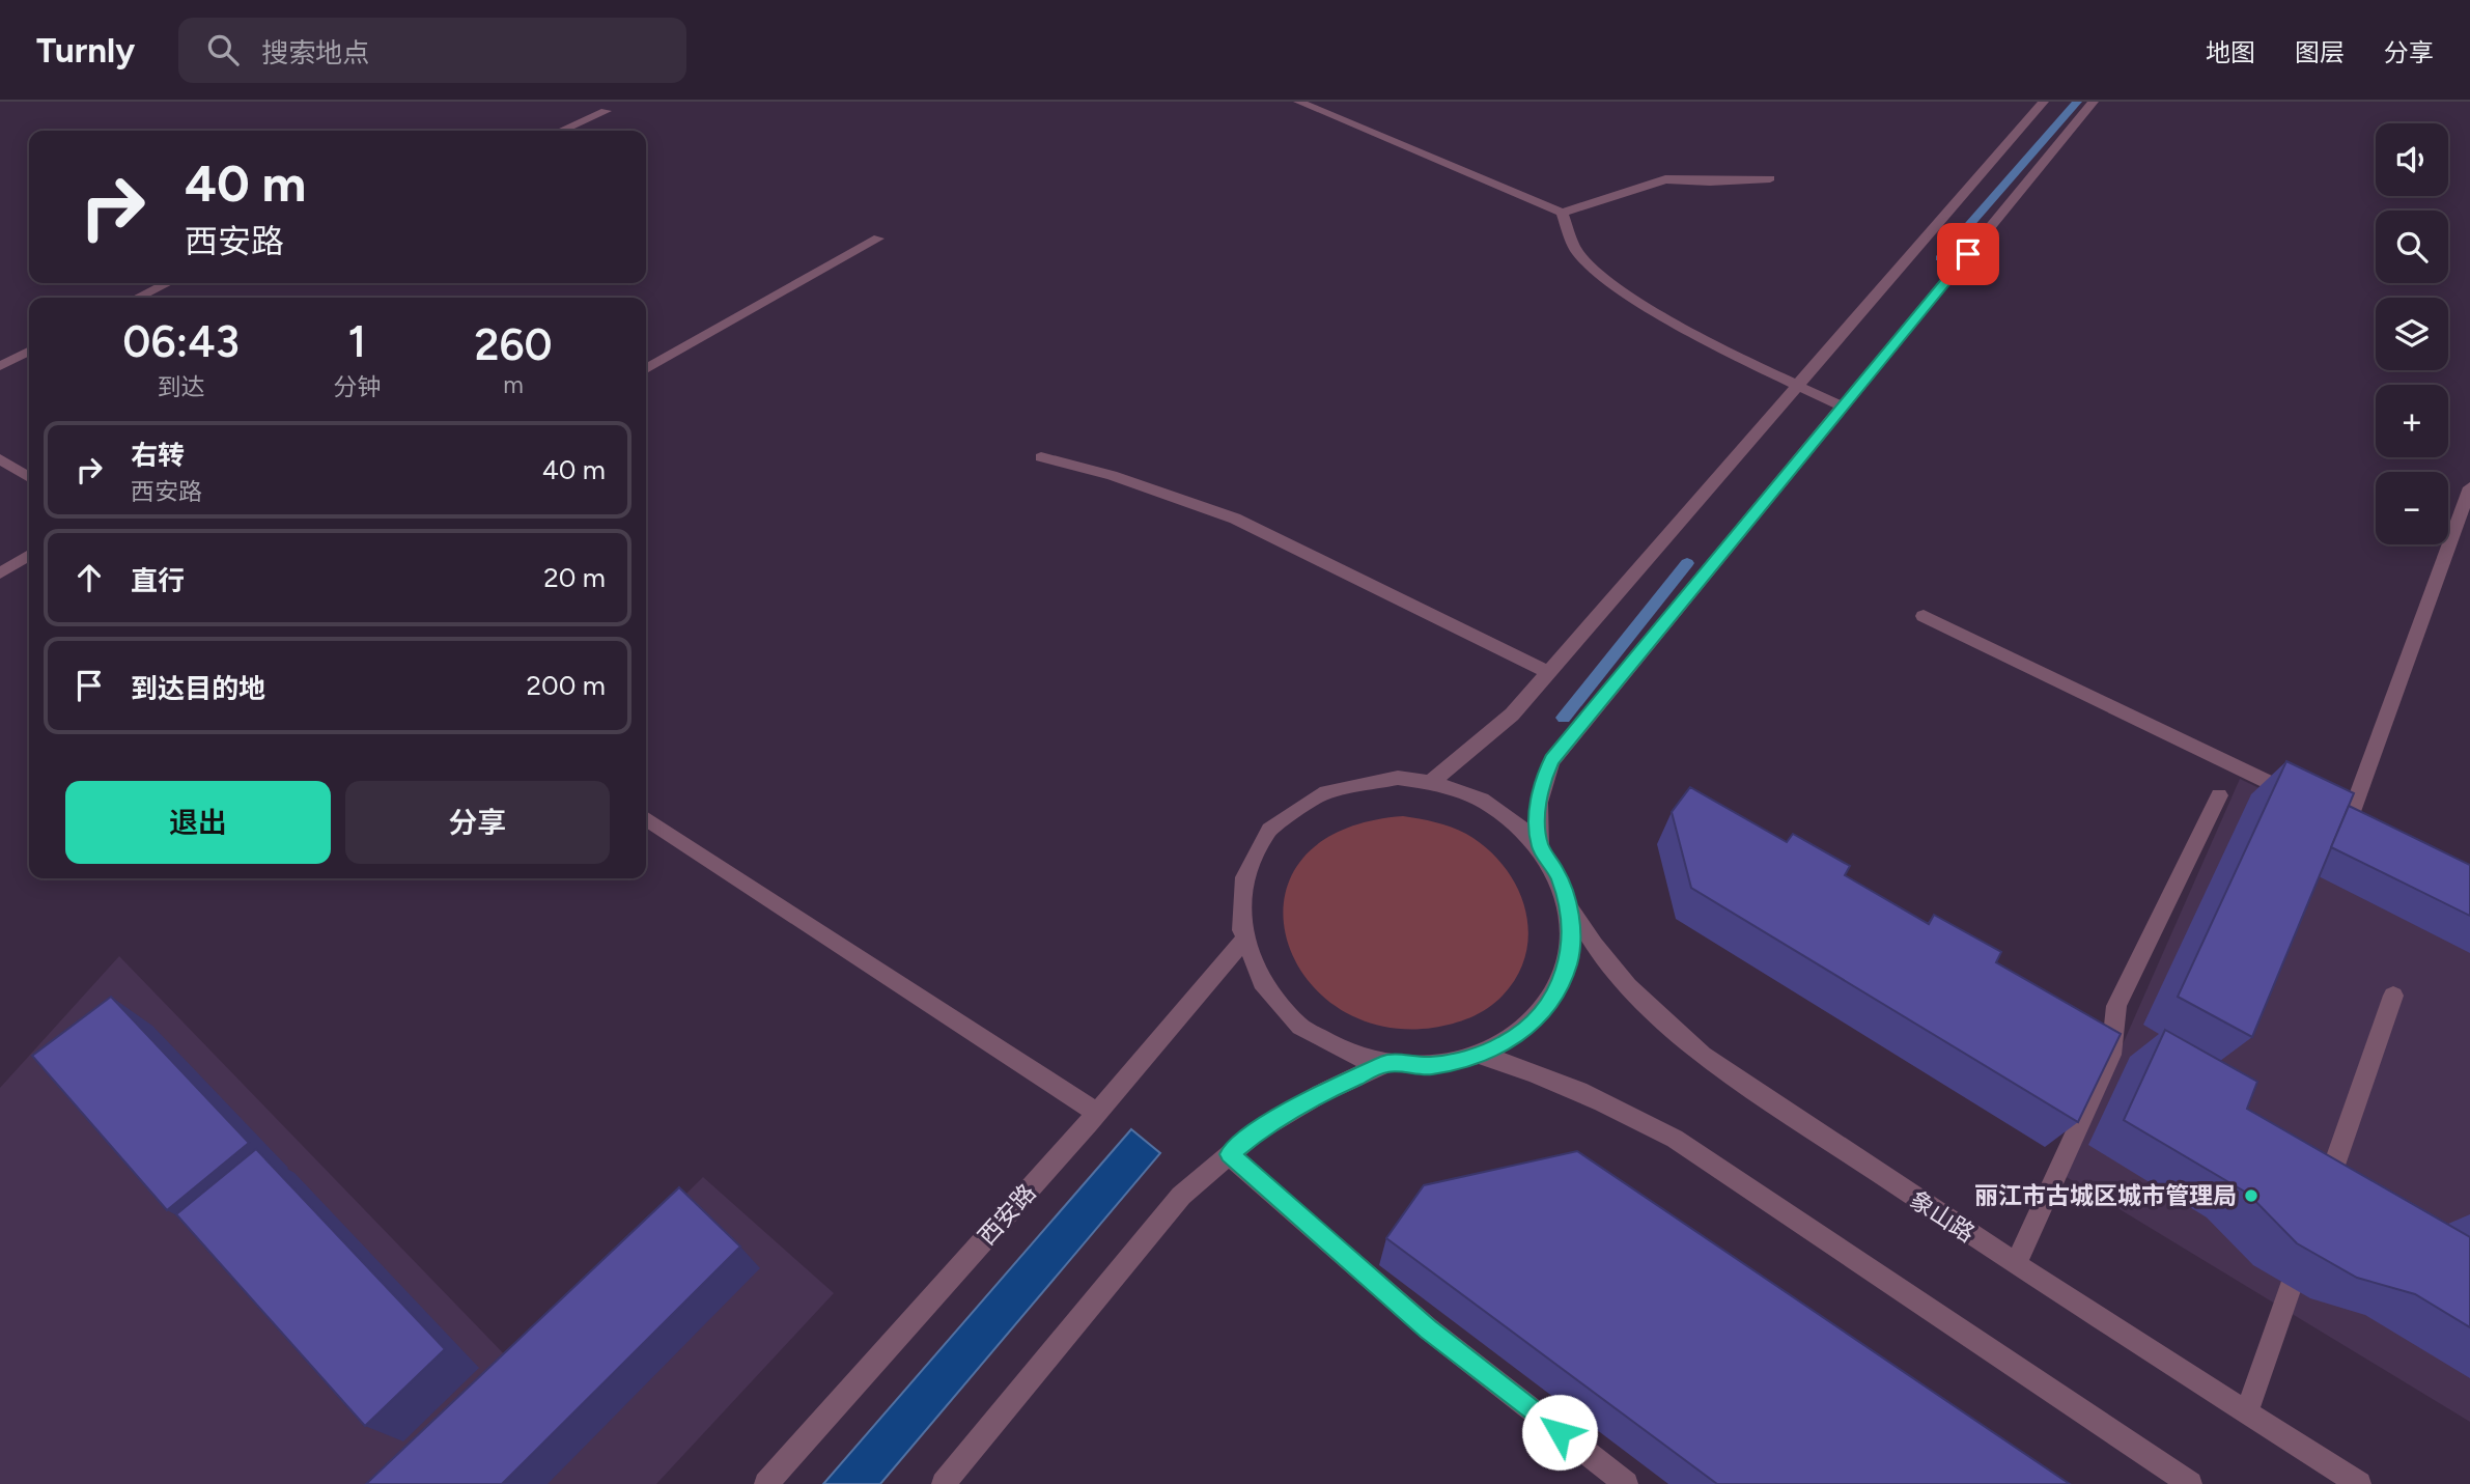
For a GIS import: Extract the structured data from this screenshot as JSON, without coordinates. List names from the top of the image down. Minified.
{"streets":{"street":["西安路","象山路"]},"places":["丽江市古城区城市管理局"],"page":{"header":"Turnly","search":"搜索地点","nav":["地图","图层","分享"],"map_buttons":["+","−"],"turn":["40 m","西安路"],"eta":["06:43","到达","1","分钟","260","m"],"list":[{"name":"右转","note":"西安路","value":"40 m"},{"name":"直行","value":"20 m"},{"name":"到达目的地","value":"200 m"}],"buttons":["退出","分享"]}}
